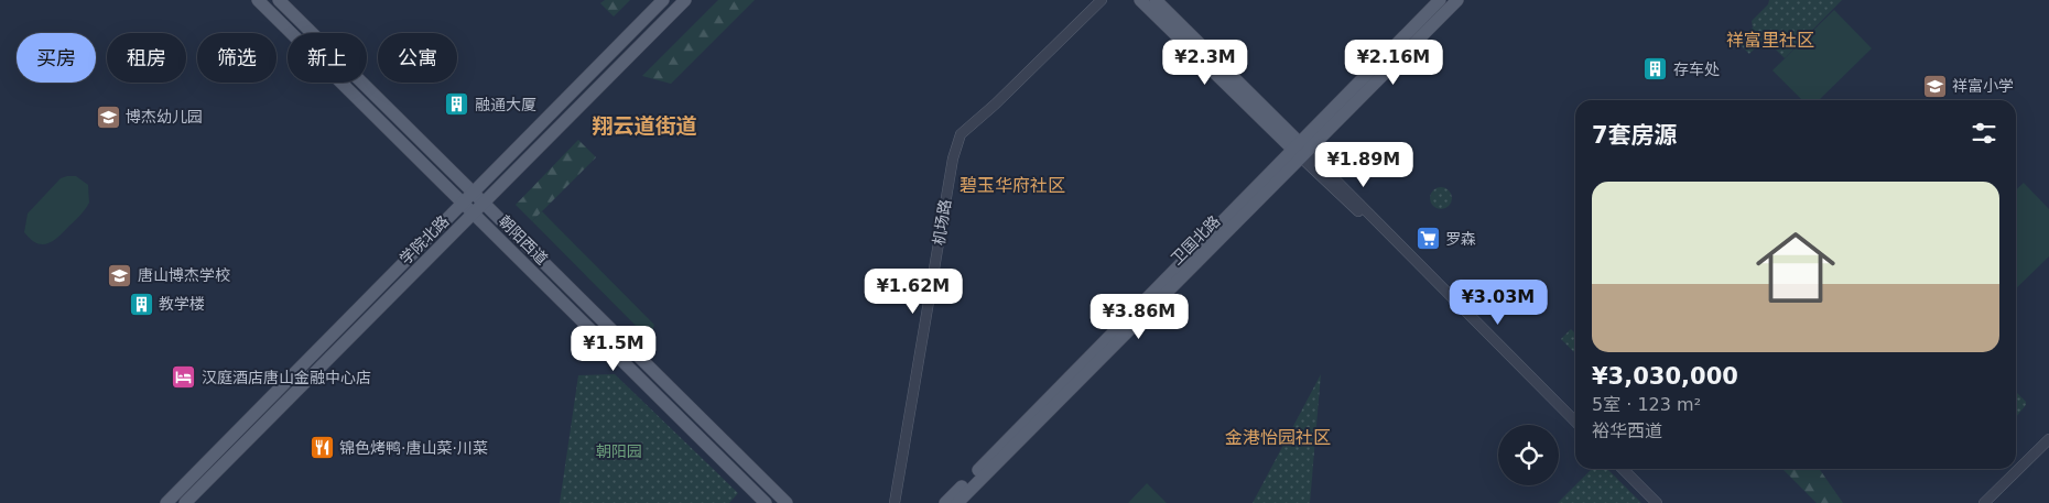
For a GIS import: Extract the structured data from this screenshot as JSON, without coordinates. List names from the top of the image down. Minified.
{"streets":{"main road":["学院北路","朝阳西道","卫国北路"],"street":["机场路"]},"crossings":[["学院北路","朝阳西道"]],"districts":["祥富里社区","翔云道街道","碧玉华府社区","金港怡园社区"],"parks":["朝阳园"],"places":{"building":["存车处","融通大厦","教学楼"],"school or university":["祥富小学","博杰幼儿园","唐山博杰学校"],"supermarket":["罗森"],"hotel":["汉庭酒店唐山金融中心店"],"restaurant":["锦色烤鸭·唐山菜·川菜"]},"page":{"chip":["买房","租房","筛选","新上","公寓"],"price":["¥2.3M","¥2.16M","¥1.89M","¥1.62M","¥3.03M","¥3.86M","¥1.5M"],"heading":"7套房源","list":[{"name":"¥3,030,000","note":"5室 · 123 m² · 裕华西道"}]}}
